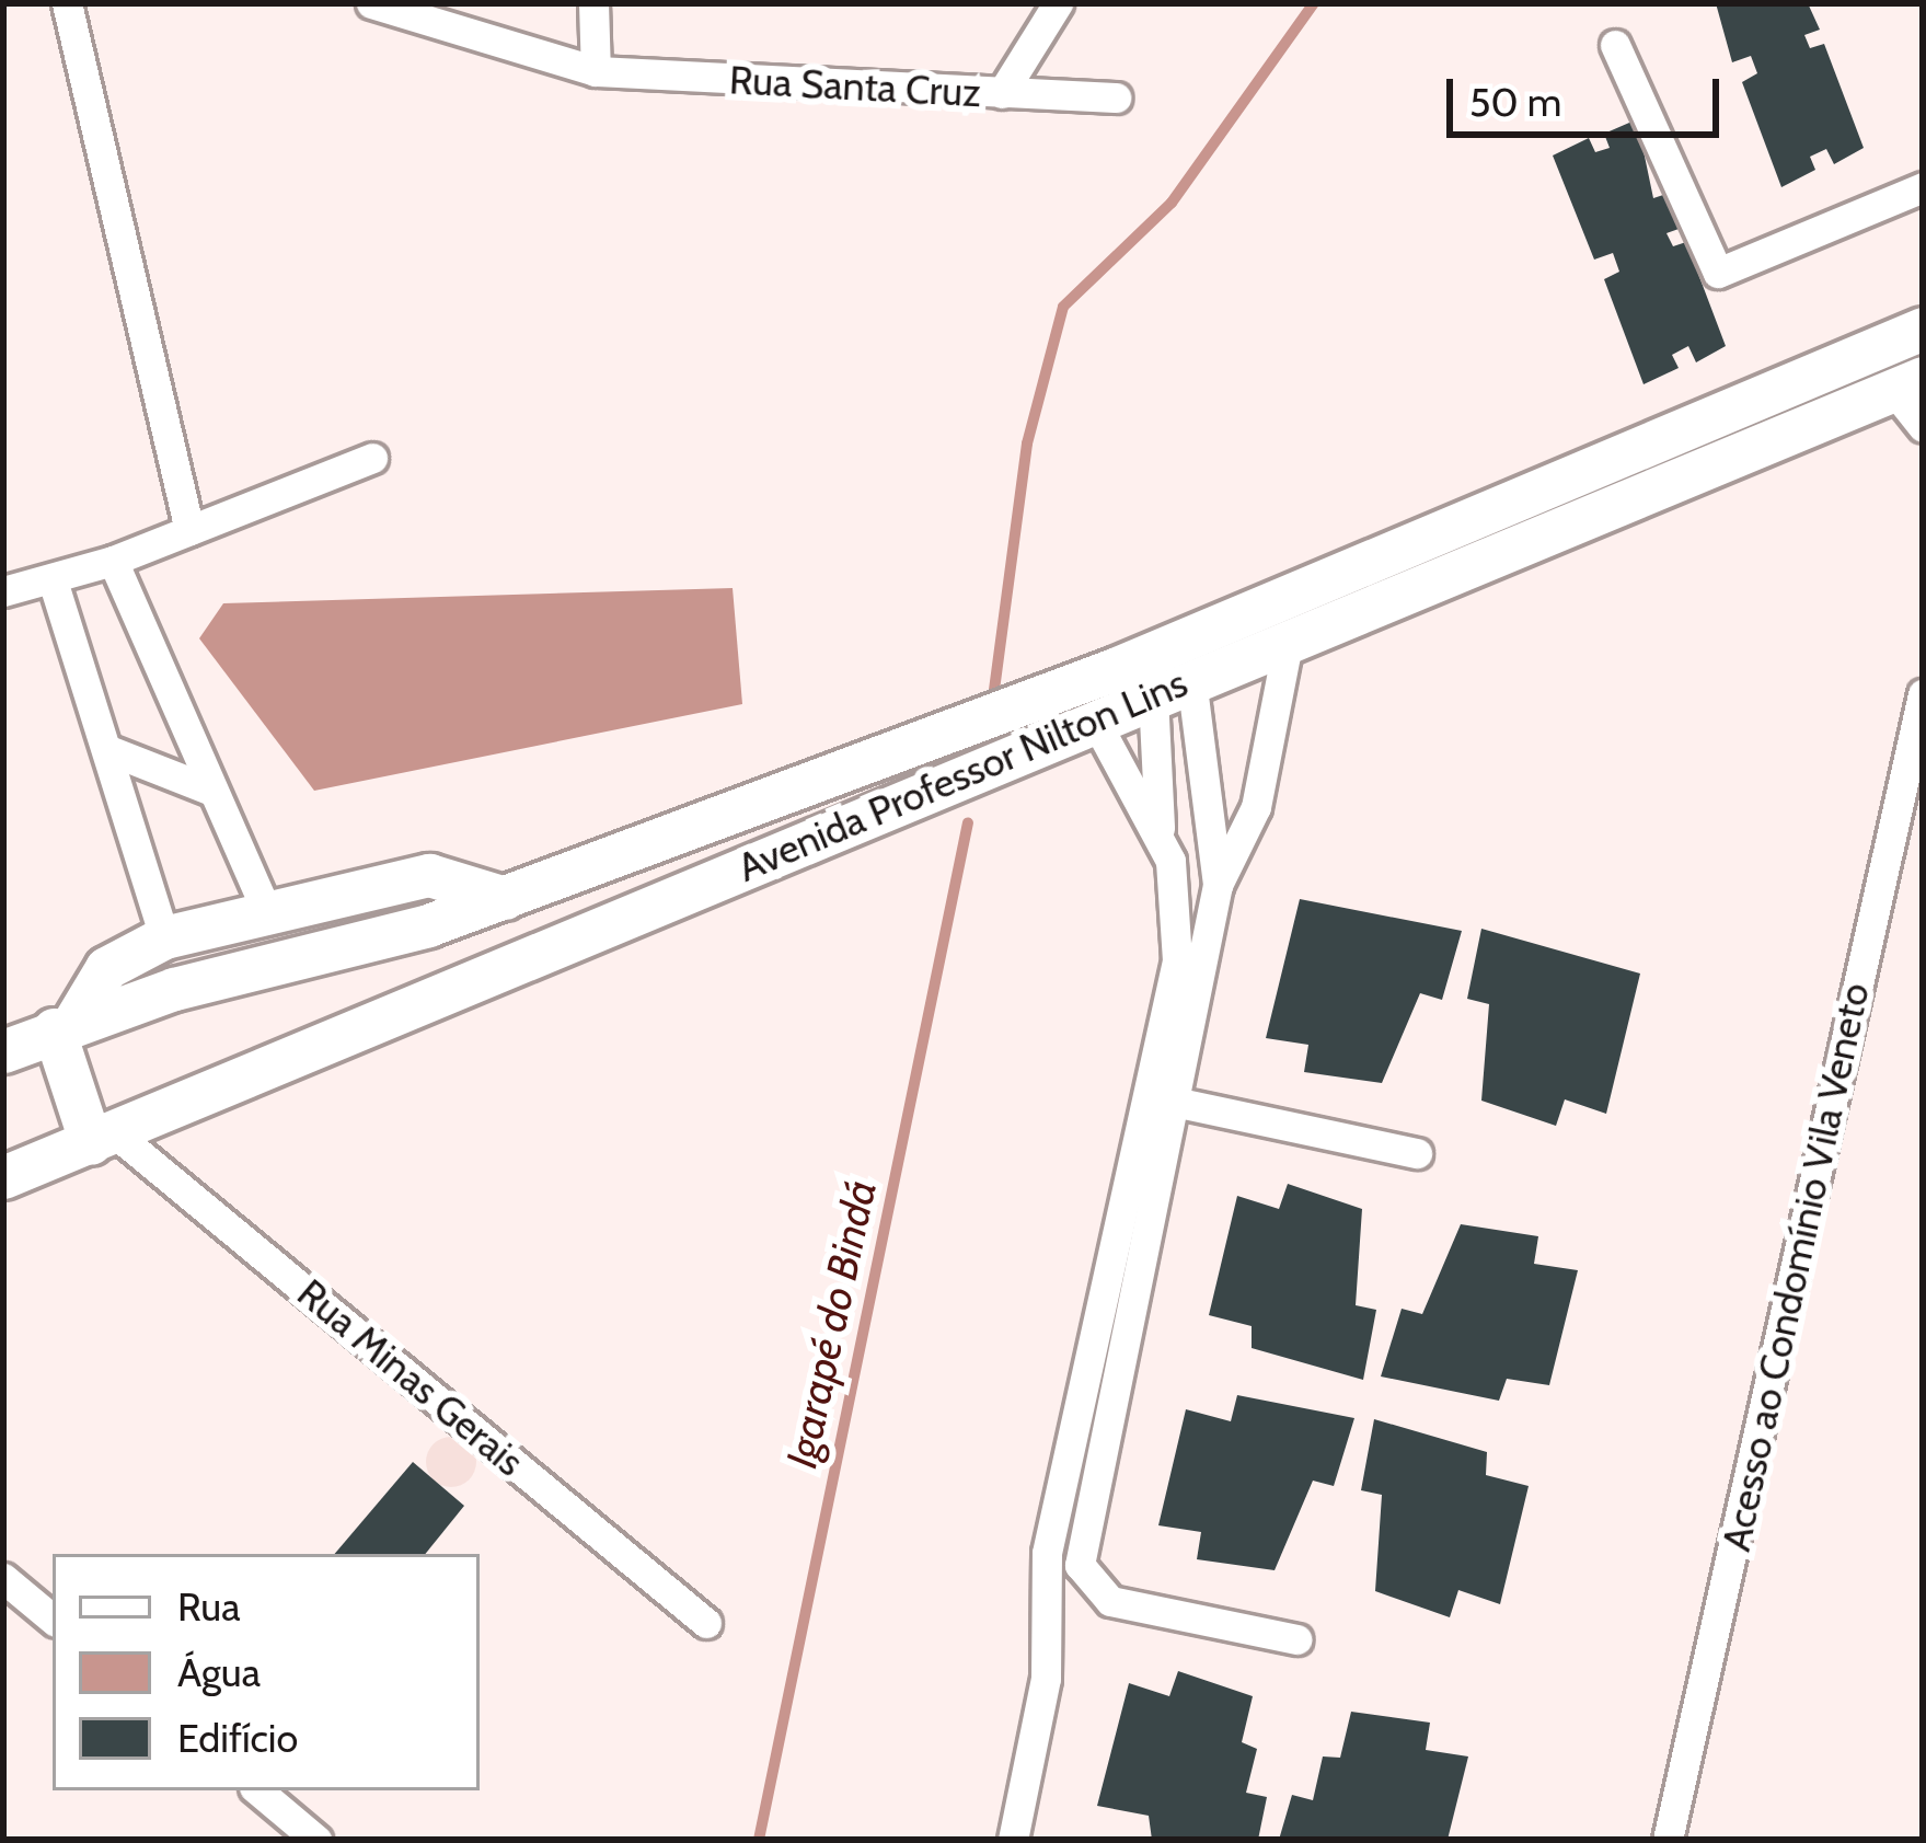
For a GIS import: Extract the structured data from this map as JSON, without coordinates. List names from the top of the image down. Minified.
{"streets":{"main road":["Avenida Professor Nilton Lins"],"street":["Rua Santa Cruz","Acesso ao Condomínio Vila Veneto","Rua Minas Gerais"]},"crossings":[["Avenida Professor Nilton Lins","Rua Minas Gerais"]],"water":["Igarapé do Bindá"],"legend":["Rua","Água","Edifício"],"scale_bar":"50 m"}
